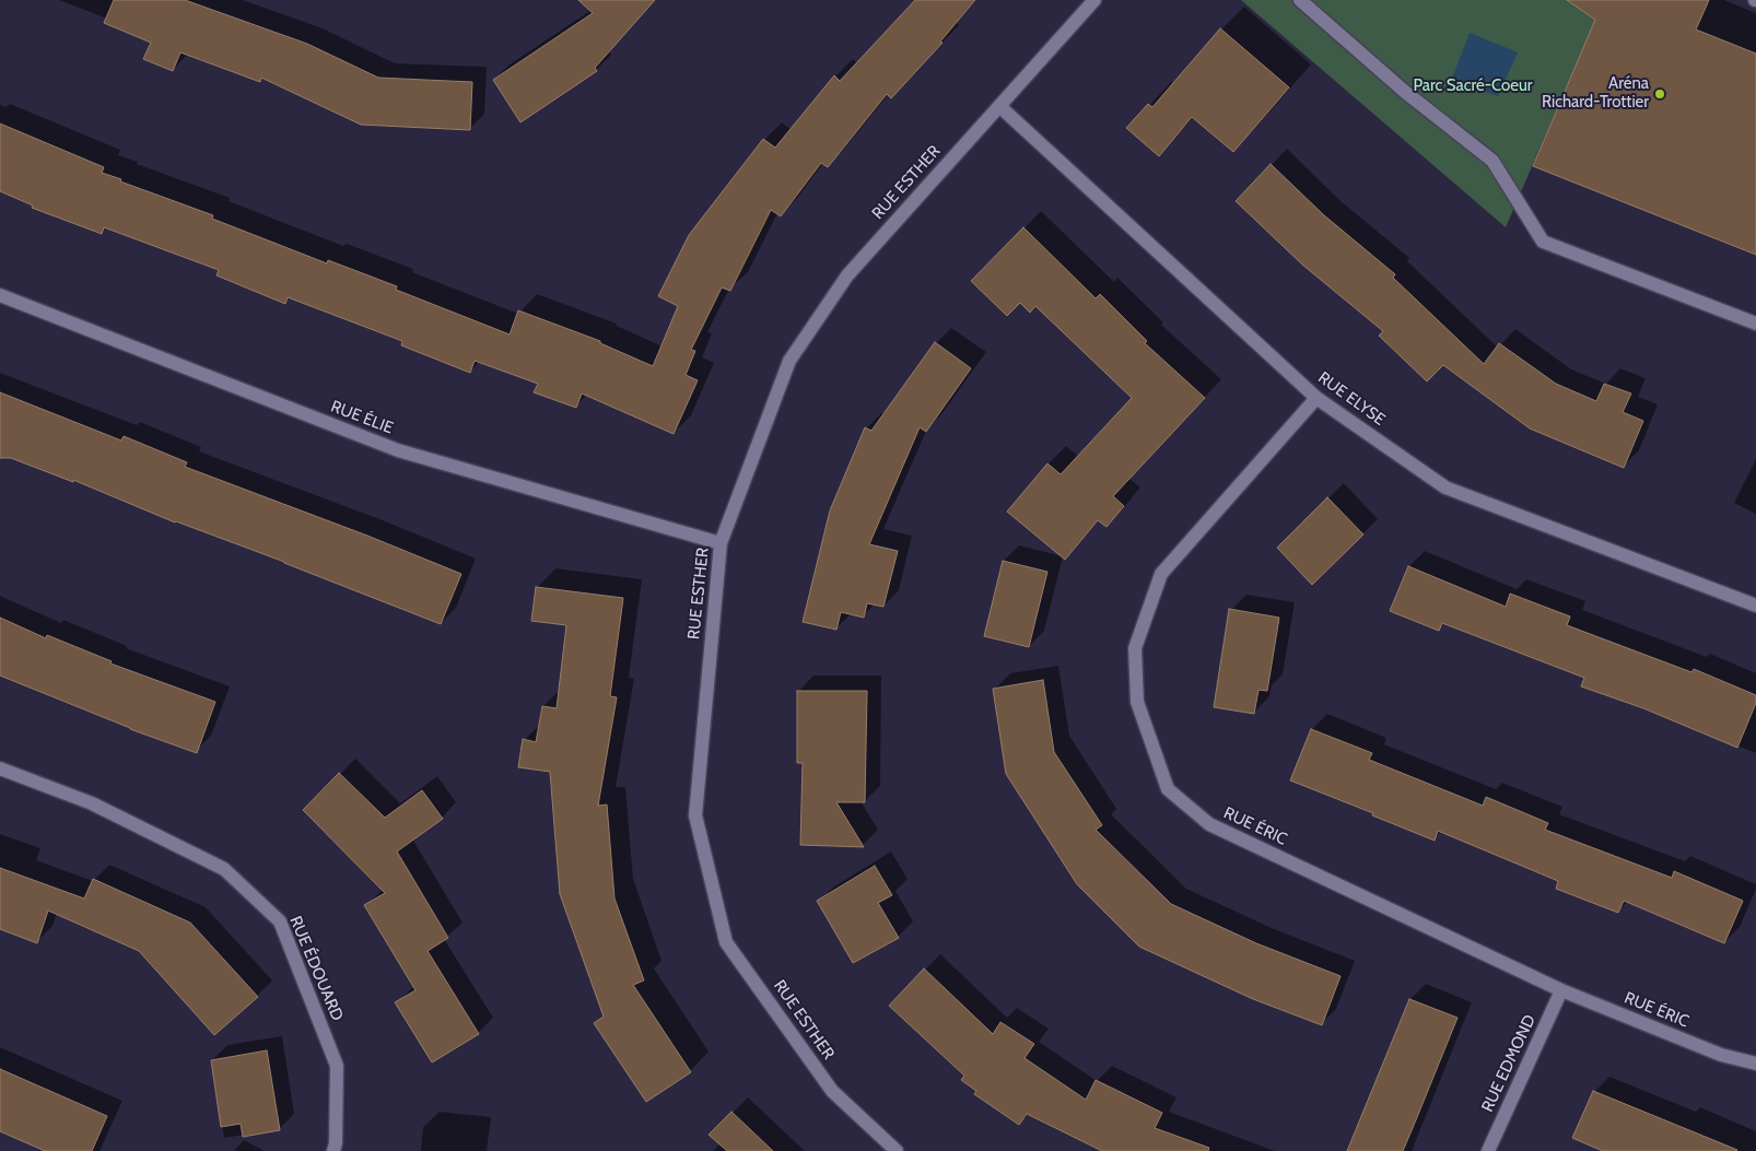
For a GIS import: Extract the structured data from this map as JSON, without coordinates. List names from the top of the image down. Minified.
{"streets":{"street":["RUE ESTHER","RUE ELYSE","RUE ÉLIE","RUE ÉRIC","RUE ÉDOUARD","RUE EDMOND"]},"crossings":[["RUE ESTHER","RUE ELYSE"],["RUE ESTHER","RUE ÉLIE"],["RUE ELYSE","RUE ÉRIC"],["RUE ÉRIC","RUE EDMOND"]],"parks":["Parc Sacré-Coeur"],"places":["Aréna Richard-Trottier"]}
